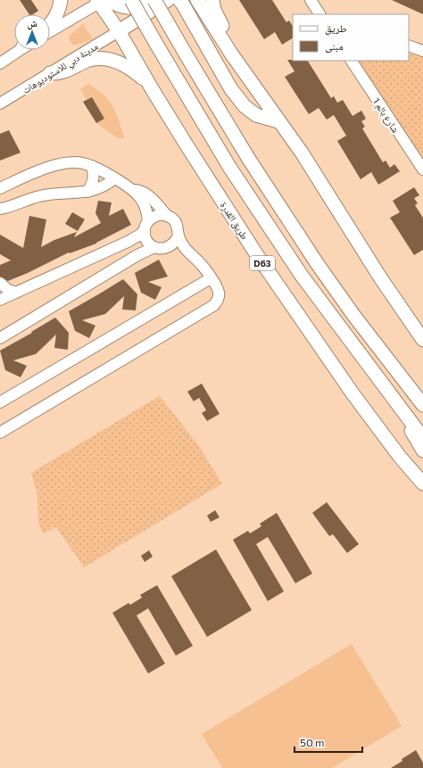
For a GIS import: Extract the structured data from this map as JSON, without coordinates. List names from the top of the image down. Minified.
{"streets":{"main road":["طريق القدرة","D63"],"street":["مدينة دبي للاستوديوهات","شارع بالم 1"]},"crossings":[["مدينة دبي للاستوديوهات","طريق القدرة"]],"legend":["طريق","مبنى"],"scale_bar":"50 m","north":"top"}
